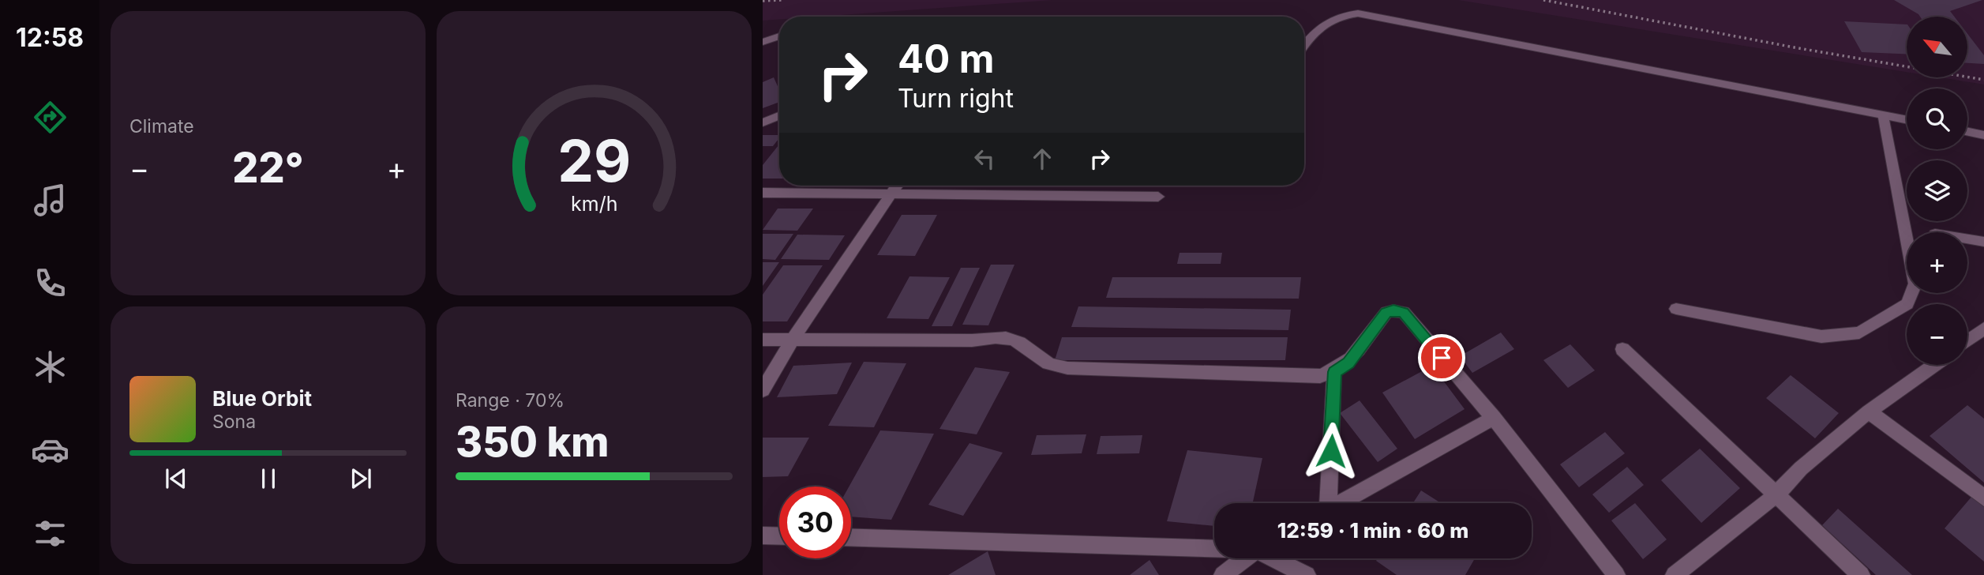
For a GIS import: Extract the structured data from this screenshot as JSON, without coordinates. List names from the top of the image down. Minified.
{"north":"top left","page":{"tabs":"12:58","tile":["Climate",["Range · 70%","350 km"]],"map_buttons":["+","−"],"turn":["40 m","Turn right"],"heat":["−","22°","+"],"song":["Blue Orbit","Sona"],"limit":"30","trip":"12:59 · 1 min · 60 m","gauge":["29","km/h"]}}
